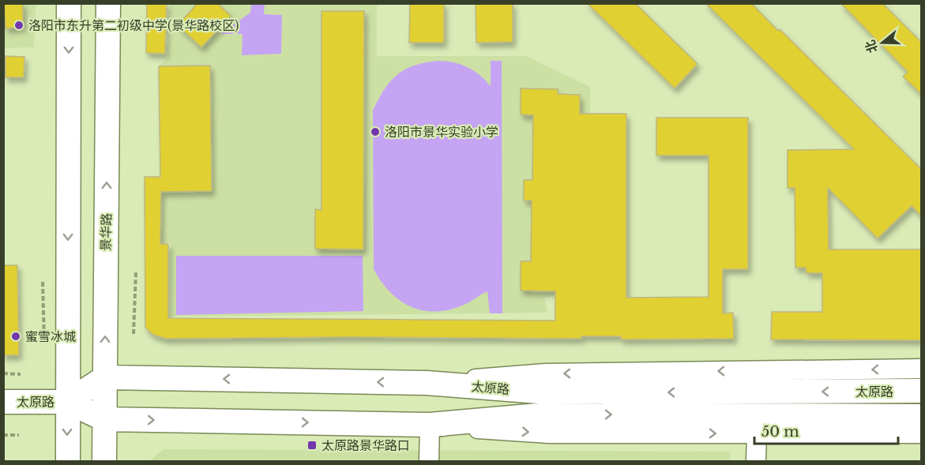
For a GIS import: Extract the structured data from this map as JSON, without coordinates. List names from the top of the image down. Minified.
{"streets":{"main road":["景华路","太原路"]},"crossings":[["景华路","太原路"]],"places":{"other":["洛阳市东升第二初级中学(景华路校区)","洛阳市景华实验小学","蜜雪冰城"],"transit":["太原路景华路口"]},"scale_bar":"50 m","north":"left"}
